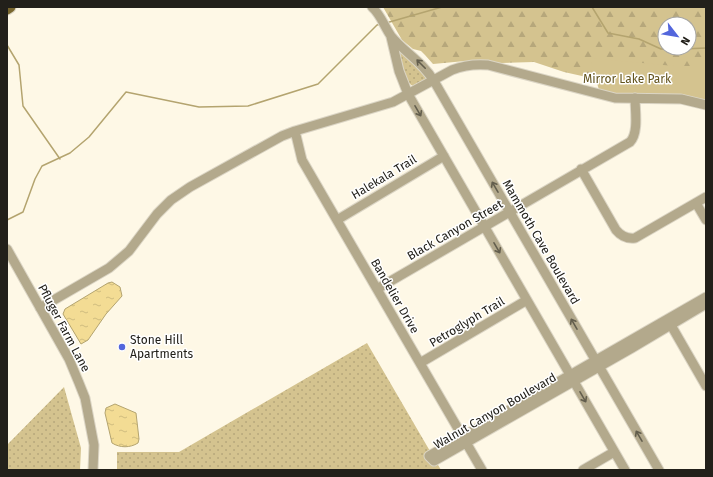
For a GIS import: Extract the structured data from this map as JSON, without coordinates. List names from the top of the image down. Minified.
{"streets":{"street":["Halekala Trail","Black Canyon Street","Mammoth Cave Boulevard","Bandelier Drive","Petroglyph Trail","Pfluger Farm Lane","Walnut Canyon Boulevard"]},"crossings":[["Halekala Trail","Mammoth Cave Boulevard"],["Halekala Trail","Bandelier Drive"],["Black Canyon Street","Mammoth Cave Boulevard"],["Black Canyon Street","Bandelier Drive"],["Mammoth Cave Boulevard","Petroglyph Trail"],["Mammoth Cave Boulevard","Walnut Canyon Boulevard"],["Bandelier Drive","Petroglyph Trail"],["Bandelier Drive","Walnut Canyon Boulevard"]],"parks":["Mirror Lake Park"],"places":["Stone Hill Apartments"],"north":"bottom right"}
